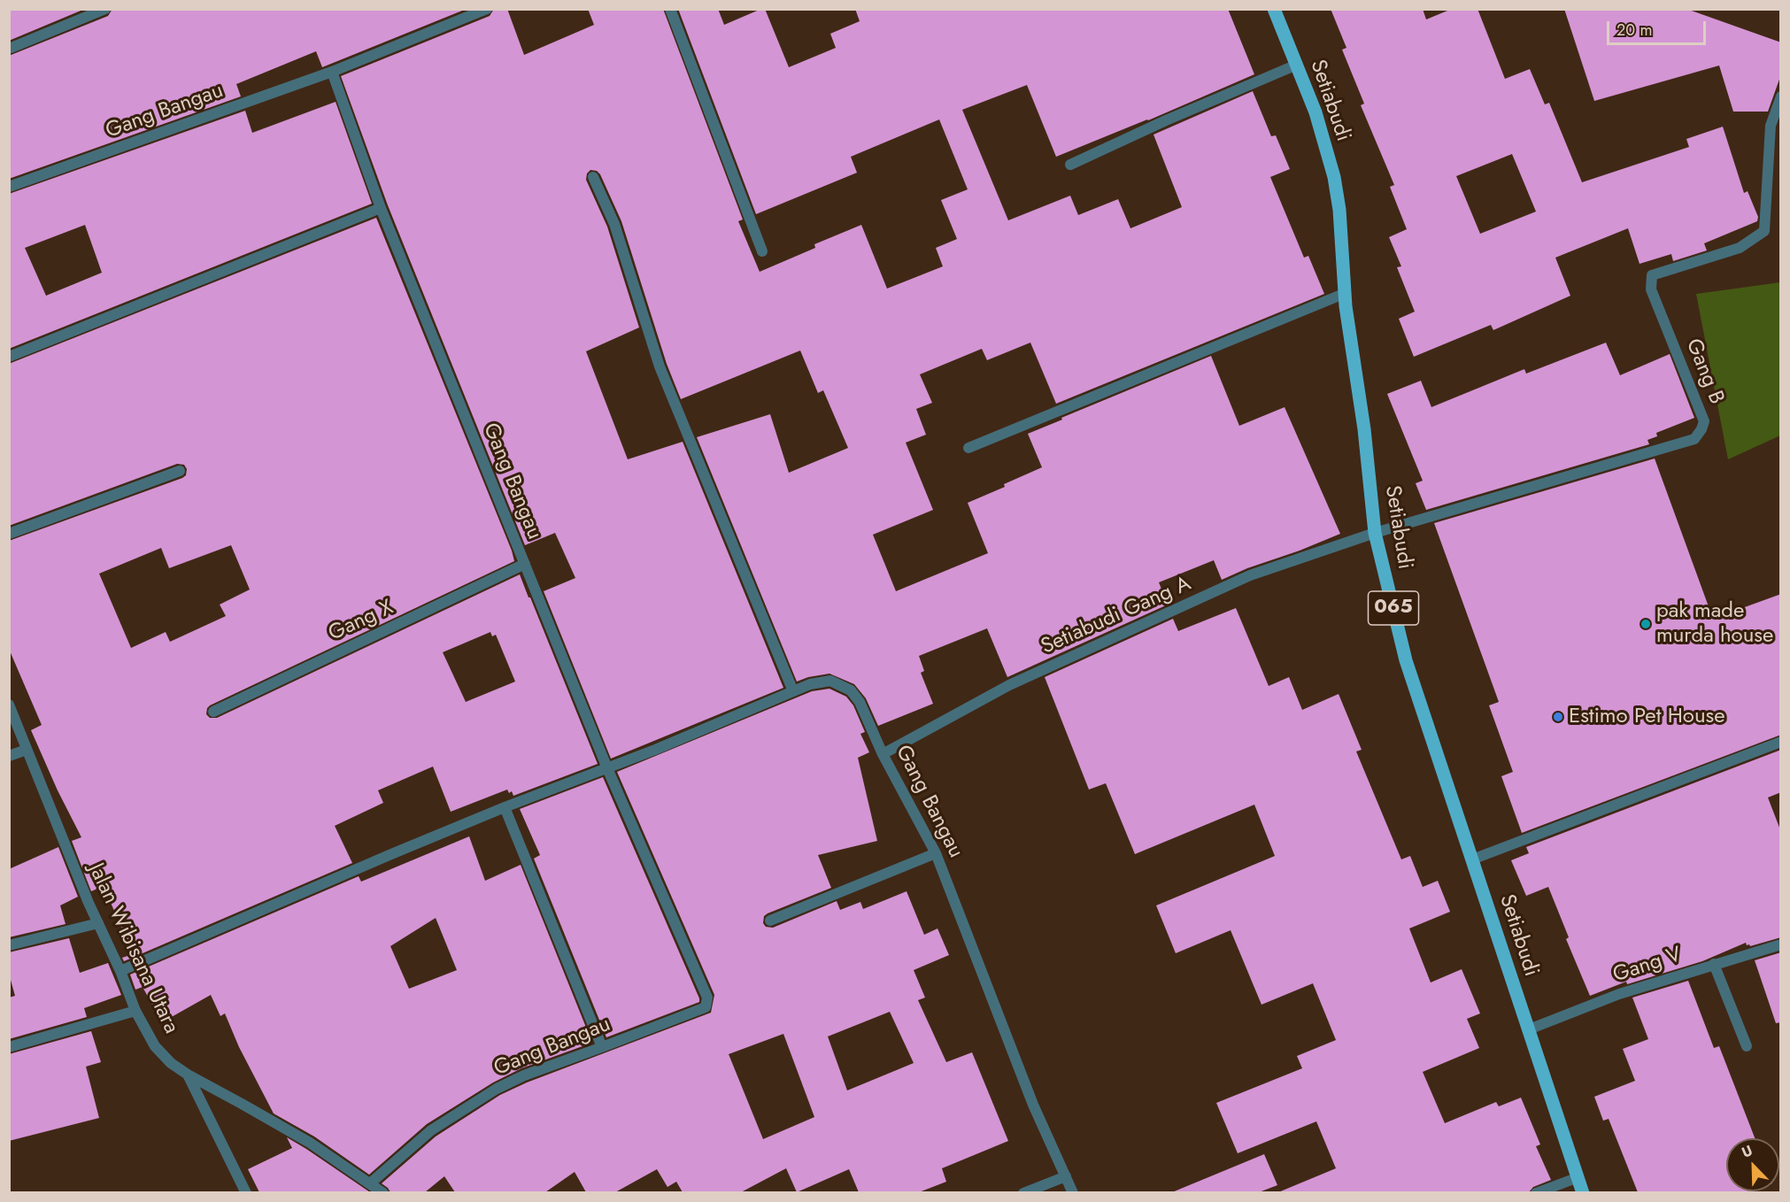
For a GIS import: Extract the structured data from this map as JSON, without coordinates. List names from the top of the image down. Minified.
{"streets":{"main road":["Setiabudi","065"],"street":["Gang Bangau","Gang B","Setiabudi Gang A","Gang X","Jalan Wibisana Utara","Gang V"]},"crossings":[["Setiabudi","Gang B"],["Setiabudi","Setiabudi Gang A"],["Setiabudi","Gang V"],["Gang Bangau","Setiabudi Gang A"],["Gang Bangau","Gang X"],["Gang Bangau","Jalan Wibisana Utara"],["Gang B","Setiabudi Gang A"]],"places":["pak made murda house","Estimo Pet House"],"scale_bar":"20 m","north":"top left"}
